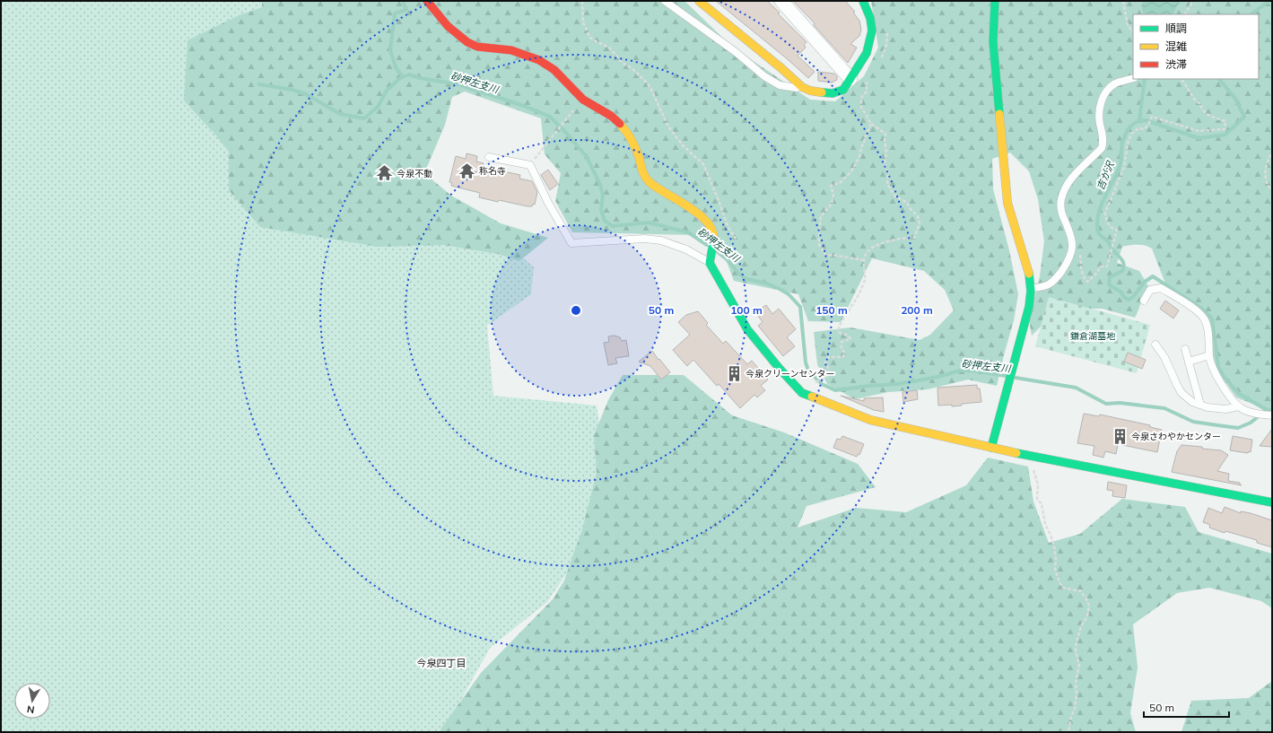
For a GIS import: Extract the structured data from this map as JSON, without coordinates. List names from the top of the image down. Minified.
{"districts":["今泉四丁目"],"water":["砂押左支川","吉が沢"],"parks":["鎌倉湖墓地"],"places":{"temple":["称名寺","今泉不動"],"building":["今泉クリーンセンター","今泉さわやかセンター"]},"legend":["順調","混雑","渋滞"],"scale_bar":"50 m","north":"bottom","rings":["50 m","100 m","150 m","200 m"]}
